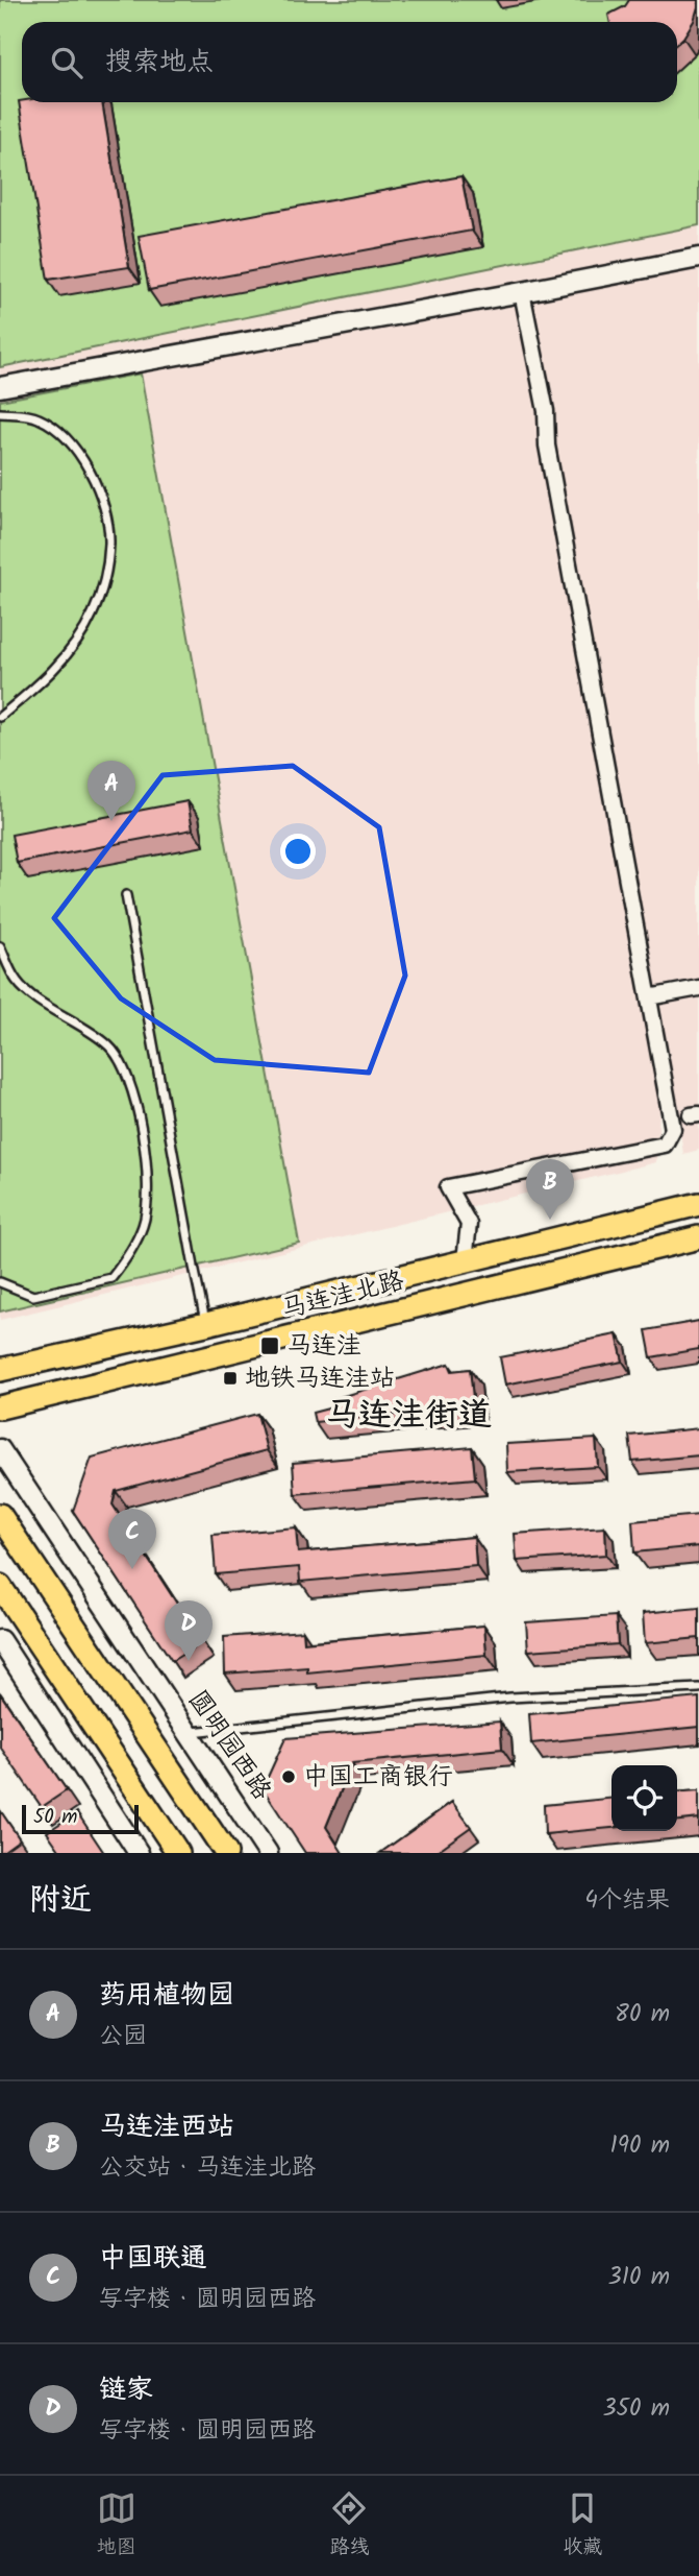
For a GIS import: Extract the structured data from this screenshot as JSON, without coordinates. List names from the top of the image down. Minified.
{"streets":{"main road":["马连洼北路"],"street":["圆明园西路"]},"districts":["马连洼街道"],"places":{"transit":["马连洼","地铁马连洼站"],"other":["中国工商银行"]},"scale_bar":"50 m","page":{"search":"搜索地点","pins":["A","B","C","D"],"scale":"50 m","heading":["附近","4个结果"],"list":[{"mark":"A","name":"药用植物园","note":"公园","value":"80 m"},{"mark":"B","name":"马连洼西站","note":"公交站 · 马连洼北路","value":"190 m"},{"mark":"C","name":"中国联通","note":"写字楼 · 圆明园西路","value":"310 m"},{"mark":"D","name":"链家","note":"写字楼 · 圆明园西路","value":"350 m"}],"nav":["地图","路线","收藏"]}}
